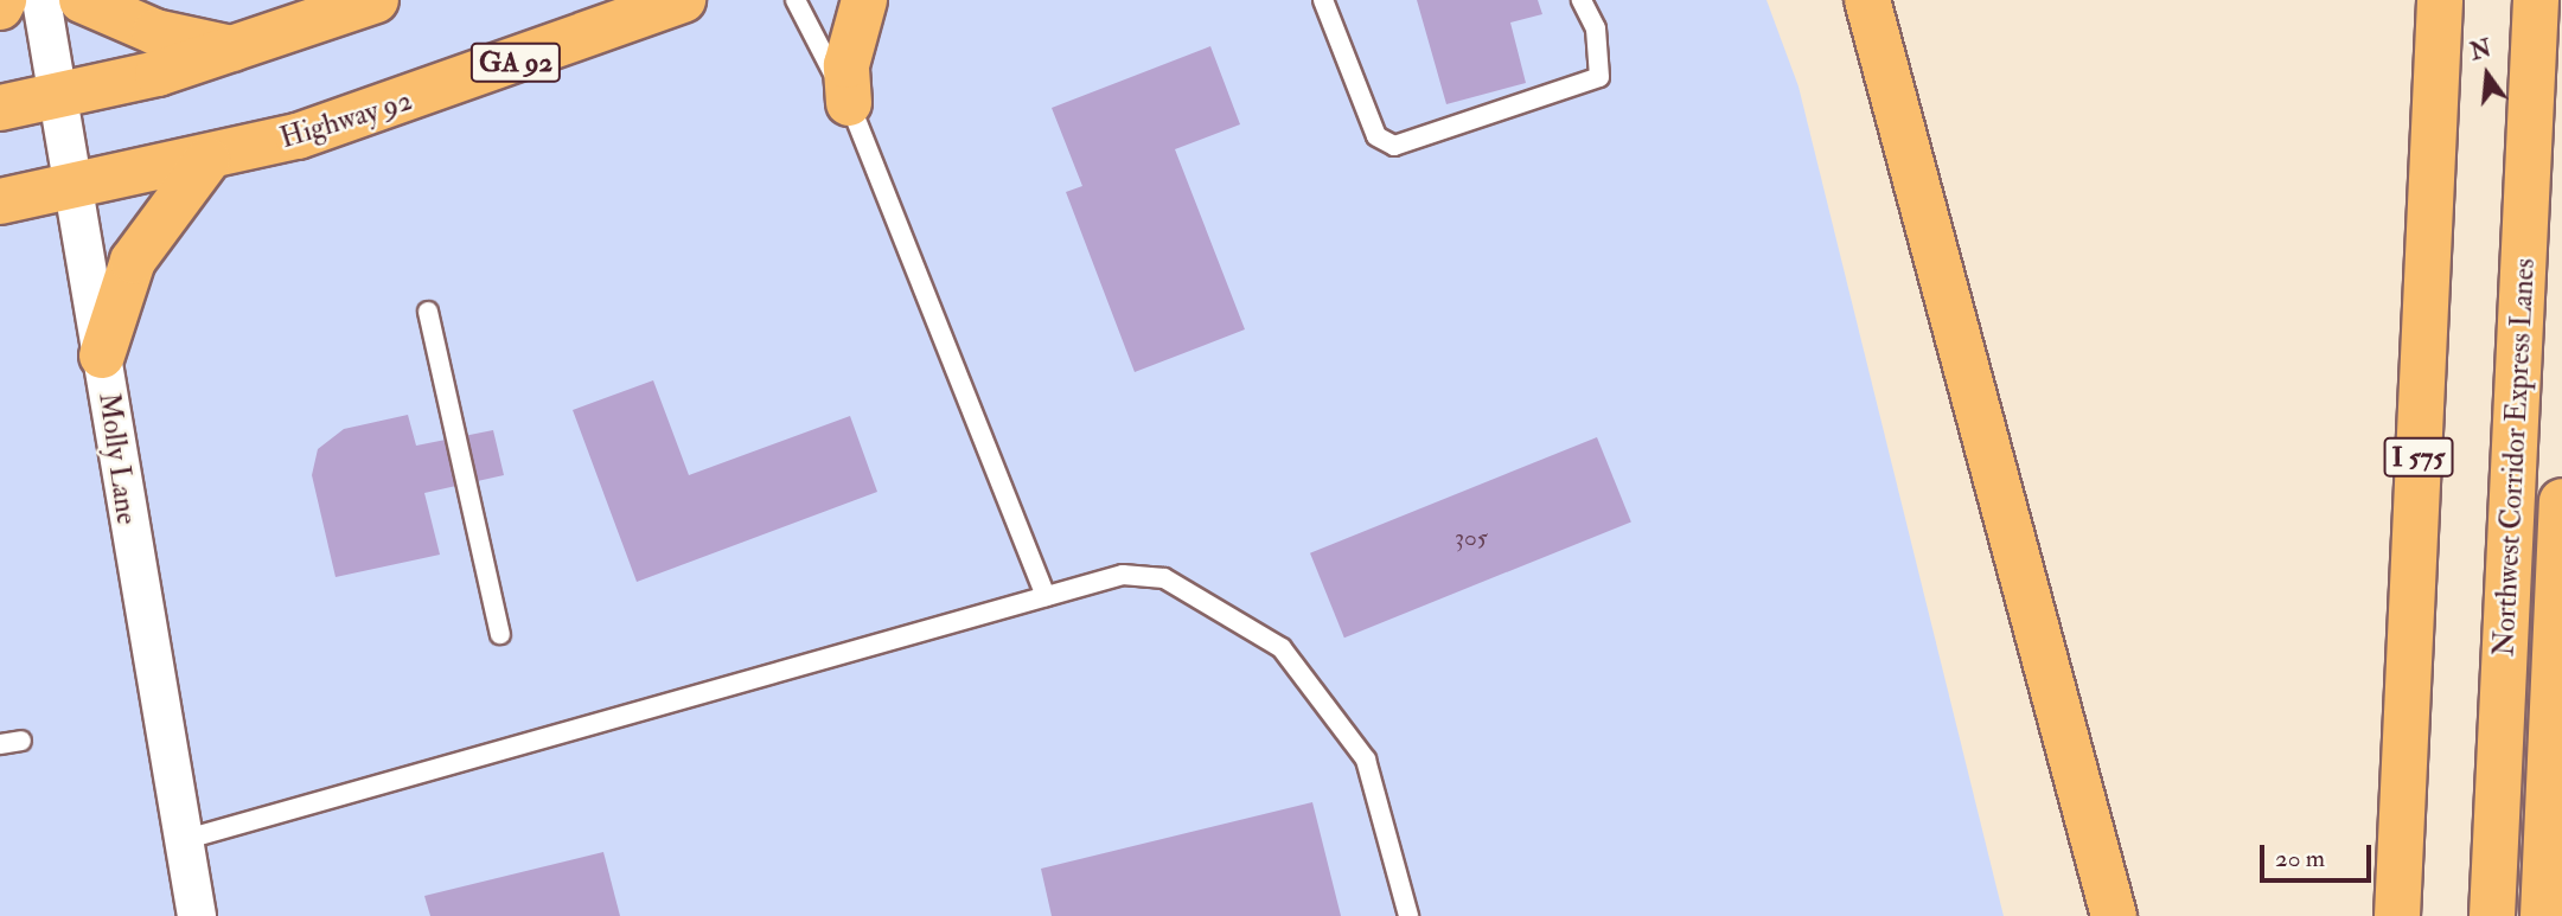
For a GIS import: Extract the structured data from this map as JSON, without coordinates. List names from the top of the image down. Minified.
{"streets":{"main road":["GA 92","Highway 92","I 575","Northwest Corridor Express Lanes"],"street":["Molly Lane"]},"crossings":[["Highway 92","Molly Lane"]],"house_numbers":["305"],"scale_bar":"20 m","north":"top"}
